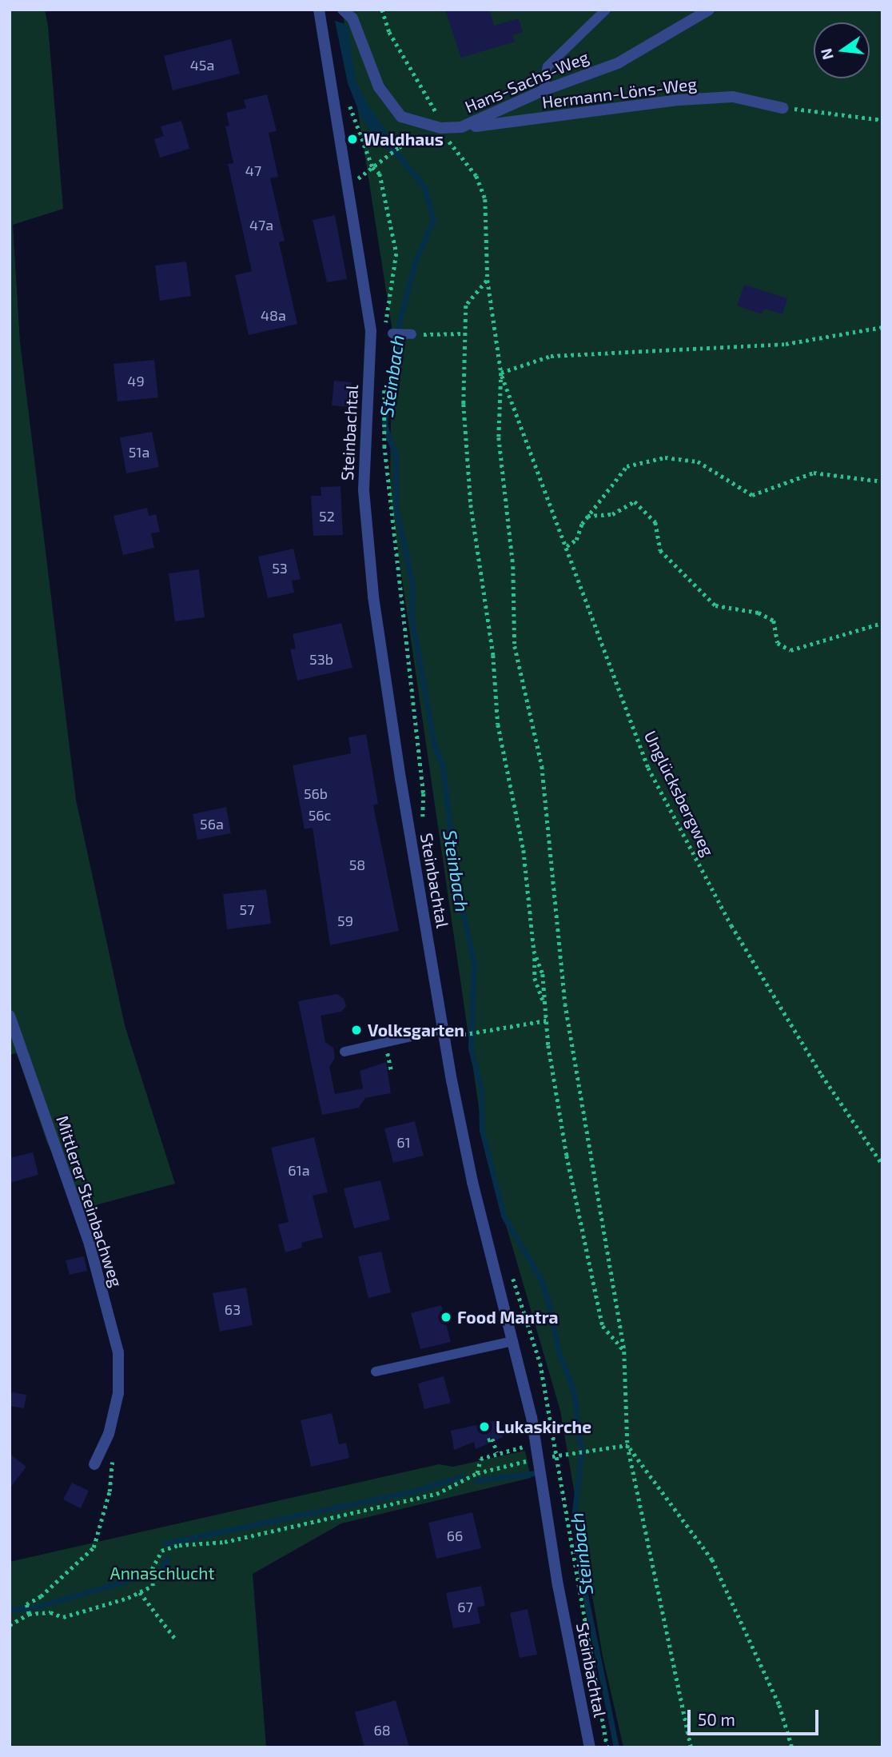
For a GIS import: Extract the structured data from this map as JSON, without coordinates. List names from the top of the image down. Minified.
{"streets":{"street":["Hans-Sachs-Weg","Hermann-Löns-Weg","Steinbachtal","Mittlerer Steinbachweg"],"path":["Unglücksbergweg"]},"crossings":[["Hans-Sachs-Weg","Hermann-Löns-Weg"]],"water":["Steinbach"],"parks":["Annaschlucht"],"places":["Waldhaus","Volksgarten","Food Mantra","Lukaskirche"],"house_numbers":["45a","47","47a","48a","49","51a","52","53","53b","56b","56c","56a","58","57","59","61","61a","63","66","67","68"],"scale_bar":"50 m","north":"left"}
